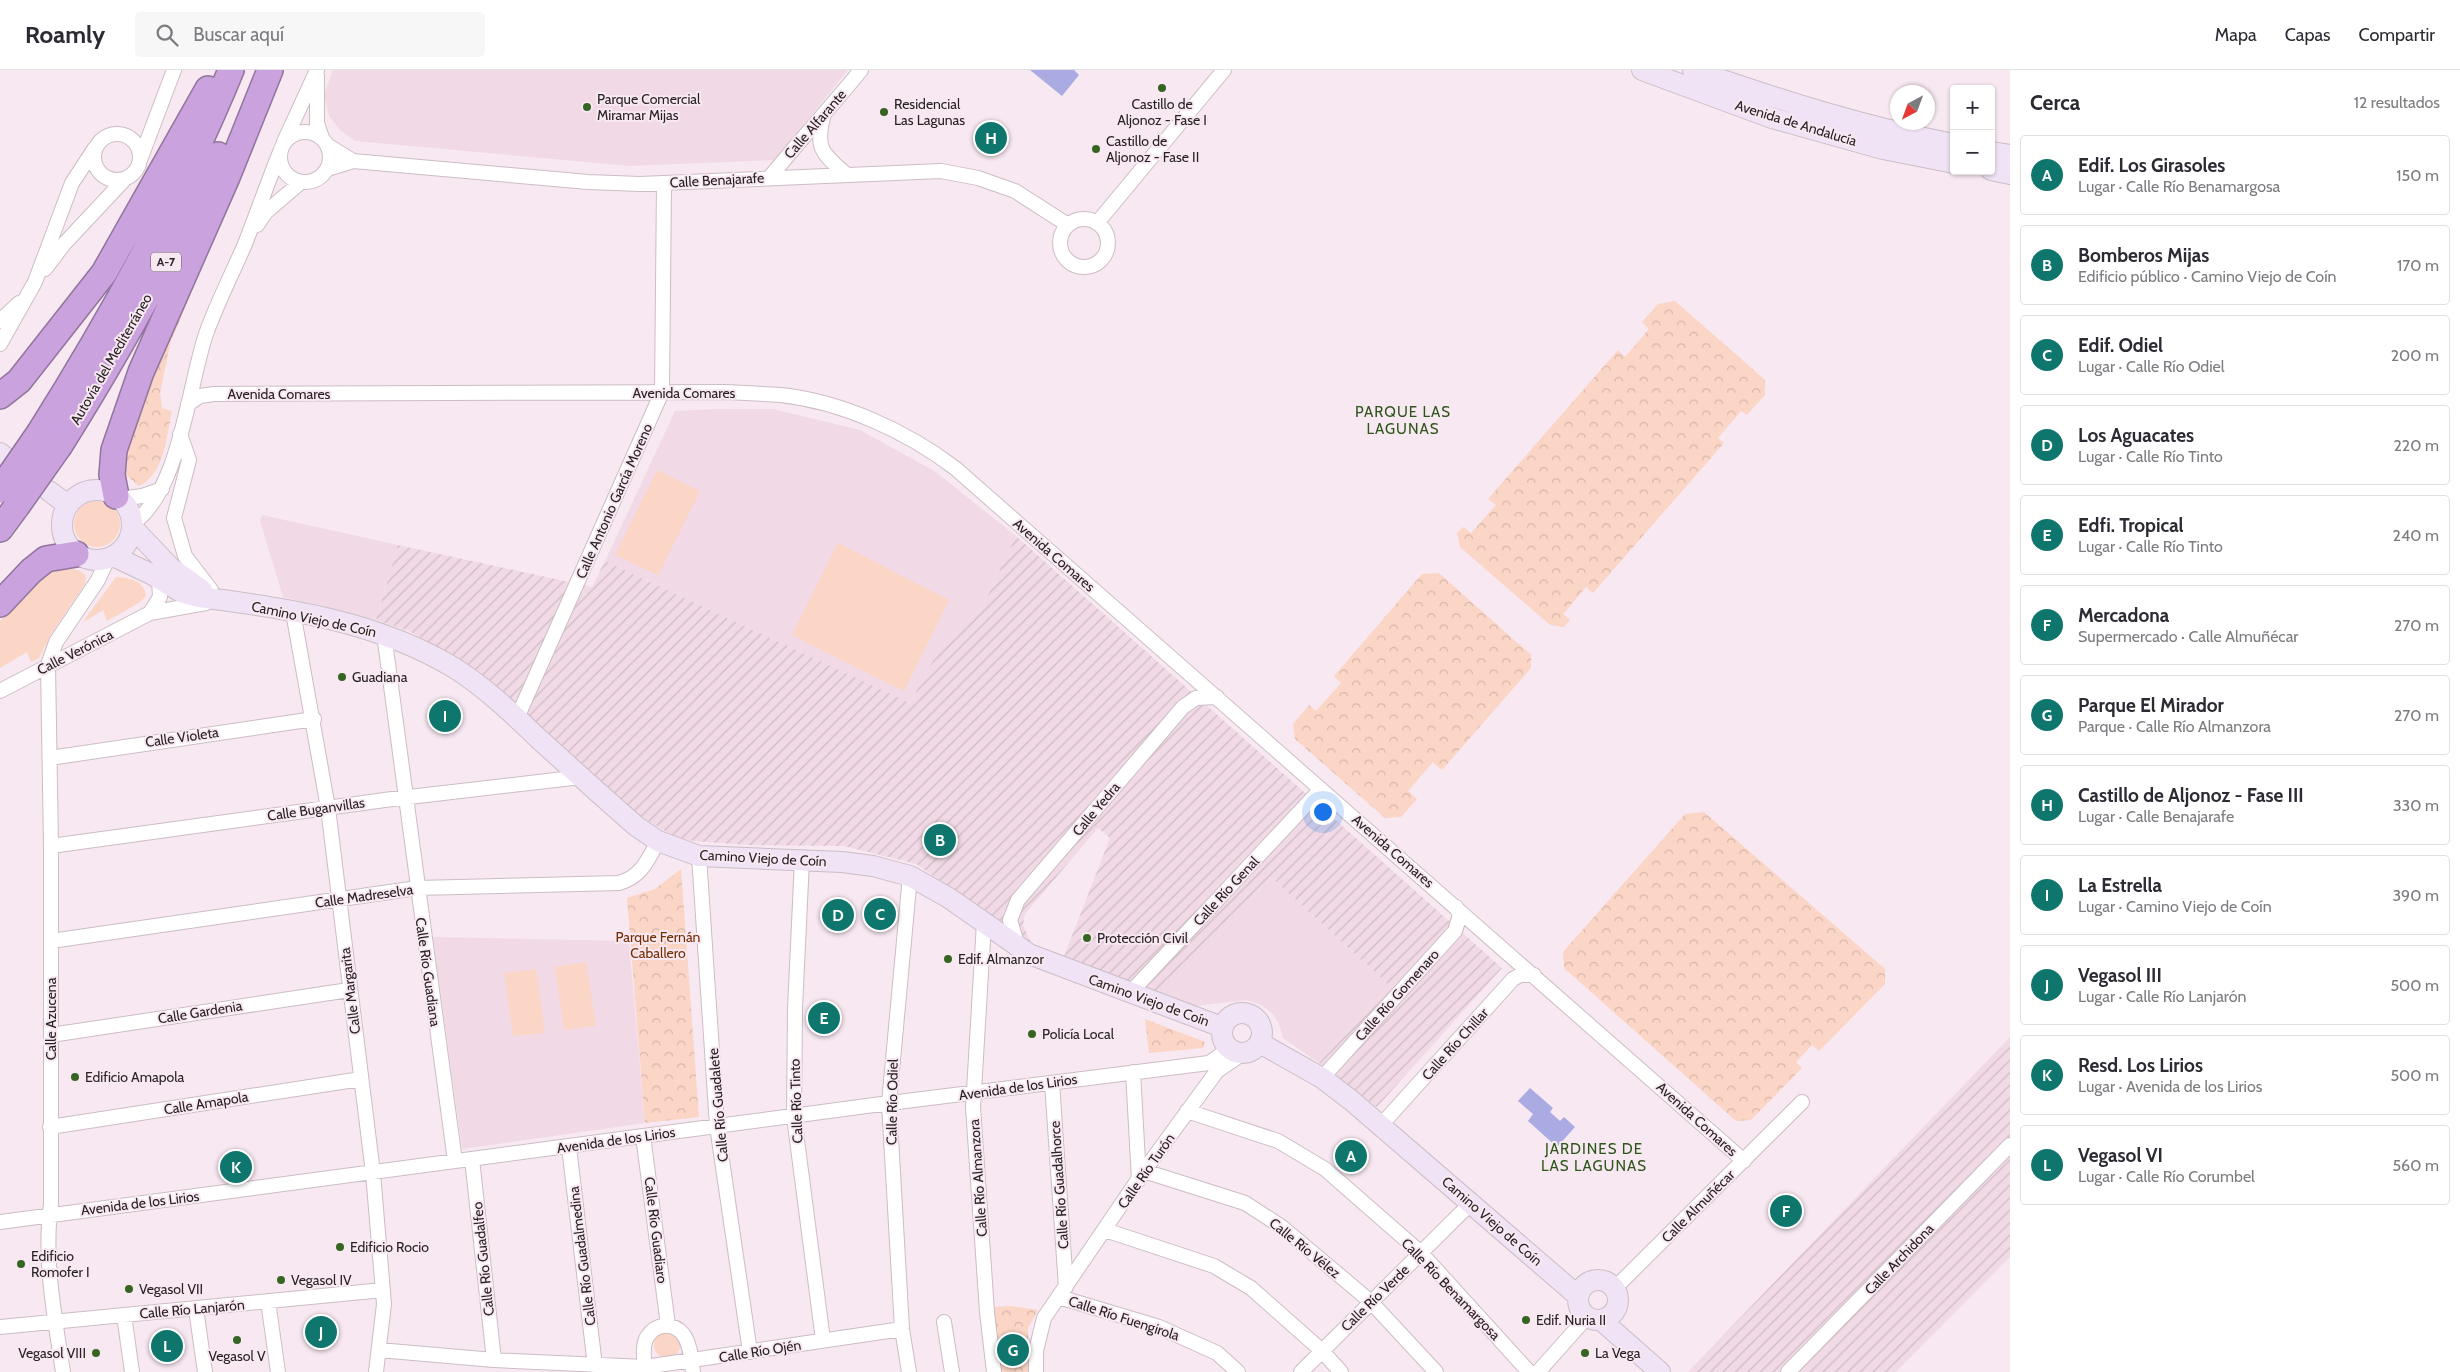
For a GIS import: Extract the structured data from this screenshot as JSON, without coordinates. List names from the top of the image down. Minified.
{"streets":{"highway":["A-7","Autovía del Mediterráneo"],"street":["Avenida de Andalucía","Calle Alfarante","Calle Benajarafe","Avenida Comares","Calle Antonio García Moreno","Camino Viejo de Coín","Calle Verónica","Calle Violeta","Calle Buganvillas","Calle Yedra","Calle Río Genal","Calle Madreselva","Calle Río Guadiana","Calle Margarita","Calle Río Gomenaro","Calle Gardenia","Calle Azucena","Calle Río Chillar","Avenida de los Lirios","Calle Río Tinto","Calle Río Odiel","Calle Amapola","Calle Río Guadalete","Calle Río Turón","Calle Río Almanzora","Calle Río Guadalhorce","Calle Almuñécar","Calle Río Guadiaro","Calle Río Vélez","Calle Río Guadalmedina","Calle Río Guadalfeo","Calle Archidona","Calle Río Benamargosa","Calle Río Verde","Calle Río Lanjarón","Calle Río Fuengirola","Calle Río Ojén"]},"crossings":[["Calle Alfarante","Calle Benajarafe"],["Calle Benajarafe","Calle Antonio García Moreno"],["Avenida Comares","Calle Antonio García Moreno"],["Avenida Comares","Calle Yedra"],["Avenida Comares","Calle Río Genal"],["Avenida Comares","Calle Río Gomenaro"],["Avenida Comares","Calle Río Chillar"],["Avenida Comares","Calle Almuñécar"],["Calle Antonio García Moreno","Camino Viejo de Coín"],["Camino Viejo de Coín","Calle Verónica"],["Camino Viejo de Coín","Calle Buganvillas"],["Camino Viejo de Coín","Calle Yedra"],["Camino Viejo de Coín","Calle Río Genal"],["Camino Viejo de Coín","Calle Madreselva"],["Camino Viejo de Coín","Calle Río Guadiana"],["Camino Viejo de Coín","Calle Margarita"],["Camino Viejo de Coín","Calle Río Gomenaro"],["Camino Viejo de Coín","Calle Río Chillar"],["Camino Viejo de Coín","Avenida de los Lirios"],["Camino Viejo de Coín","Calle Río Tinto"],["Camino Viejo de Coín","Calle Río Odiel"],["Camino Viejo de Coín","Calle Río Guadalete"],["Camino Viejo de Coín","Calle Río Turón"],["Camino Viejo de Coín","Calle Río Almanzora"],["Camino Viejo de Coín","Calle Almuñécar"],["Camino Viejo de Coín","Calle Río Verde"],["Calle Verónica","Calle Azucena"],["Calle Violeta","Calle Margarita"],["Calle Violeta","Calle Azucena"],["Calle Buganvillas","Calle Río Guadiana"],["Calle Buganvillas","Calle Margarita"],["Calle Buganvillas","Calle Azucena"],["Calle Madreselva","Calle Río Guadiana"],["Calle Madreselva","Calle Margarita"],["Calle Madreselva","Calle Azucena"],["Calle Río Guadiana","Avenida de los Lirios"],["Calle Margarita","Calle Gardenia"],["Calle Margarita","Avenida de los Lirios"],["Calle Margarita","Calle Amapola"],["Calle Margarita","Calle Río Lanjarón"],["Calle Margarita","Calle Río Ojén"],["Calle Gardenia","Calle Azucena"],["Calle Azucena","Avenida de los Lirios"],["Calle Azucena","Calle Amapola"],["Calle Azucena","Calle Río Lanjarón"],["Avenida de los Lirios","Calle Río Tinto"],["Avenida de los Lirios","Calle Río Odiel"],["Avenida de los Lirios","Calle Río Guadalete"],["Avenida de los Lirios","Calle Río Turón"],["Avenida de los Lirios","Calle Río Almanzora"],["Avenida de los Lirios","Calle Río Guadalhorce"],["Avenida de los Lirios","Calle Río Guadiaro"],["Avenida de los Lirios","Calle Río Guadalmedina"],["Avenida de los Lirios","Calle Río Guadalfeo"],["Calle Río Tinto","Calle Río Ojén"],["Calle Río Odiel","Calle Río Ojén"],["Calle Río Guadalete","Calle Río Ojén"],["Calle Río Turón","Calle Río Guadalhorce"],["Calle Río Turón","Calle Río Vélez"],["Calle Río Turón","Calle Río Benamargosa"],["Calle Río Turón","Calle Río Fuengirola"],["Calle Río Guadalhorce","Calle Río Fuengirola"],["Calle Río Guadiaro","Calle Río Ojén"],["Calle Río Vélez","Calle Río Verde"],["Calle Río Guadalmedina","Calle Río Ojén"],["Calle Río Guadalfeo","Calle Río Ojén"],["Calle Río Benamargosa","Calle Río Verde"]],"districts":["PARQUE LAS LAGUNAS","JARDINES DE LAS LAGUNAS"],"parks":["Parque Fernán Caballero"],"places":["Castillo de Aljonoz - Fase I","Parque Comercial Miramar Mijas","Residencial Las Lagunas","Castillo de Aljonoz - Fase II","Guadiana","Protección Civil","Edif. Almanzor","Policía Local","Edificio Amapola","Edificio Rocio","Edificio Romofer I","Vegasol IV","Vegasol VII","Edif. Nuria II","Vegasol V","Vegasol VIII","La Vega"],"north":"bottom left","page":{"header":"Roamly","search":"Buscar aquí","nav":["Mapa","Capas","Compartir"],"heading":["Cerca","12 resultados"],"map_buttons":["+","−"],"pins":["H","I","B","C","D","E","A","K","F","J","L","G"],"list":[{"mark":"A","name":"Edif. Los Girasoles","note":"Lugar · Calle Río Benamargosa","value":"150 m"},{"mark":"B","name":"Bomberos Mijas","note":"Edificio público · Camino Viejo de Coín","value":"170 m"},{"mark":"C","name":"Edif. Odiel","note":"Lugar · Calle Río Odiel","value":"200 m"},{"mark":"D","name":"Los Aguacates","note":"Lugar · Calle Río Tinto","value":"220 m"},{"mark":"E","name":"Edfi. Tropical","note":"Lugar · Calle Río Tinto","value":"240 m"},{"mark":"F","name":"Mercadona","note":"Supermercado · Calle Almuñécar","value":"270 m"},{"mark":"G","name":"Parque El Mirador","note":"Parque · Calle Río Almanzora","value":"270 m"},{"mark":"H","name":"Castillo de Aljonoz - Fase III","note":"Lugar · Calle Benajarafe","value":"330 m"},{"mark":"I","name":"La Estrella","note":"Lugar · Camino Viejo de Coín","value":"390 m"},{"mark":"J","name":"Vegasol III","note":"Lugar · Calle Río Lanjarón","value":"500 m"},{"mark":"K","name":"Resd. Los Lirios","note":"Lugar · Avenida de los Lirios","value":"500 m"},{"mark":"L","name":"Vegasol VI","note":"Lugar · Calle Río Corumbel","value":"560 m"}]}}
